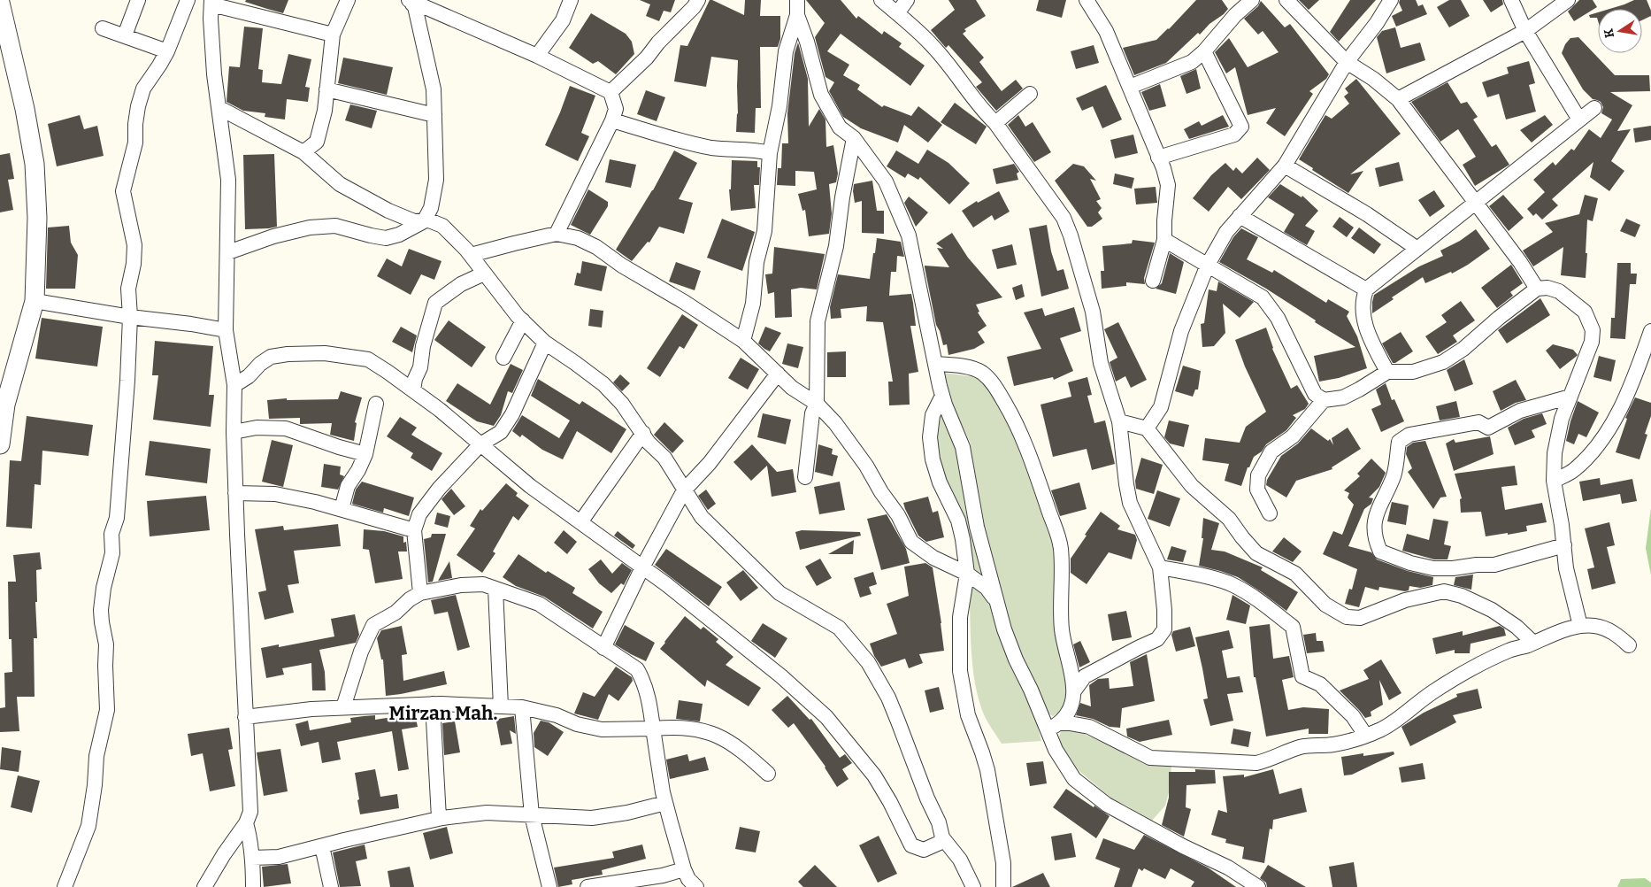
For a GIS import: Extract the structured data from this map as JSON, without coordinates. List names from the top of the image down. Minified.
{"districts":["Mirzan Mah."],"north":"left"}
